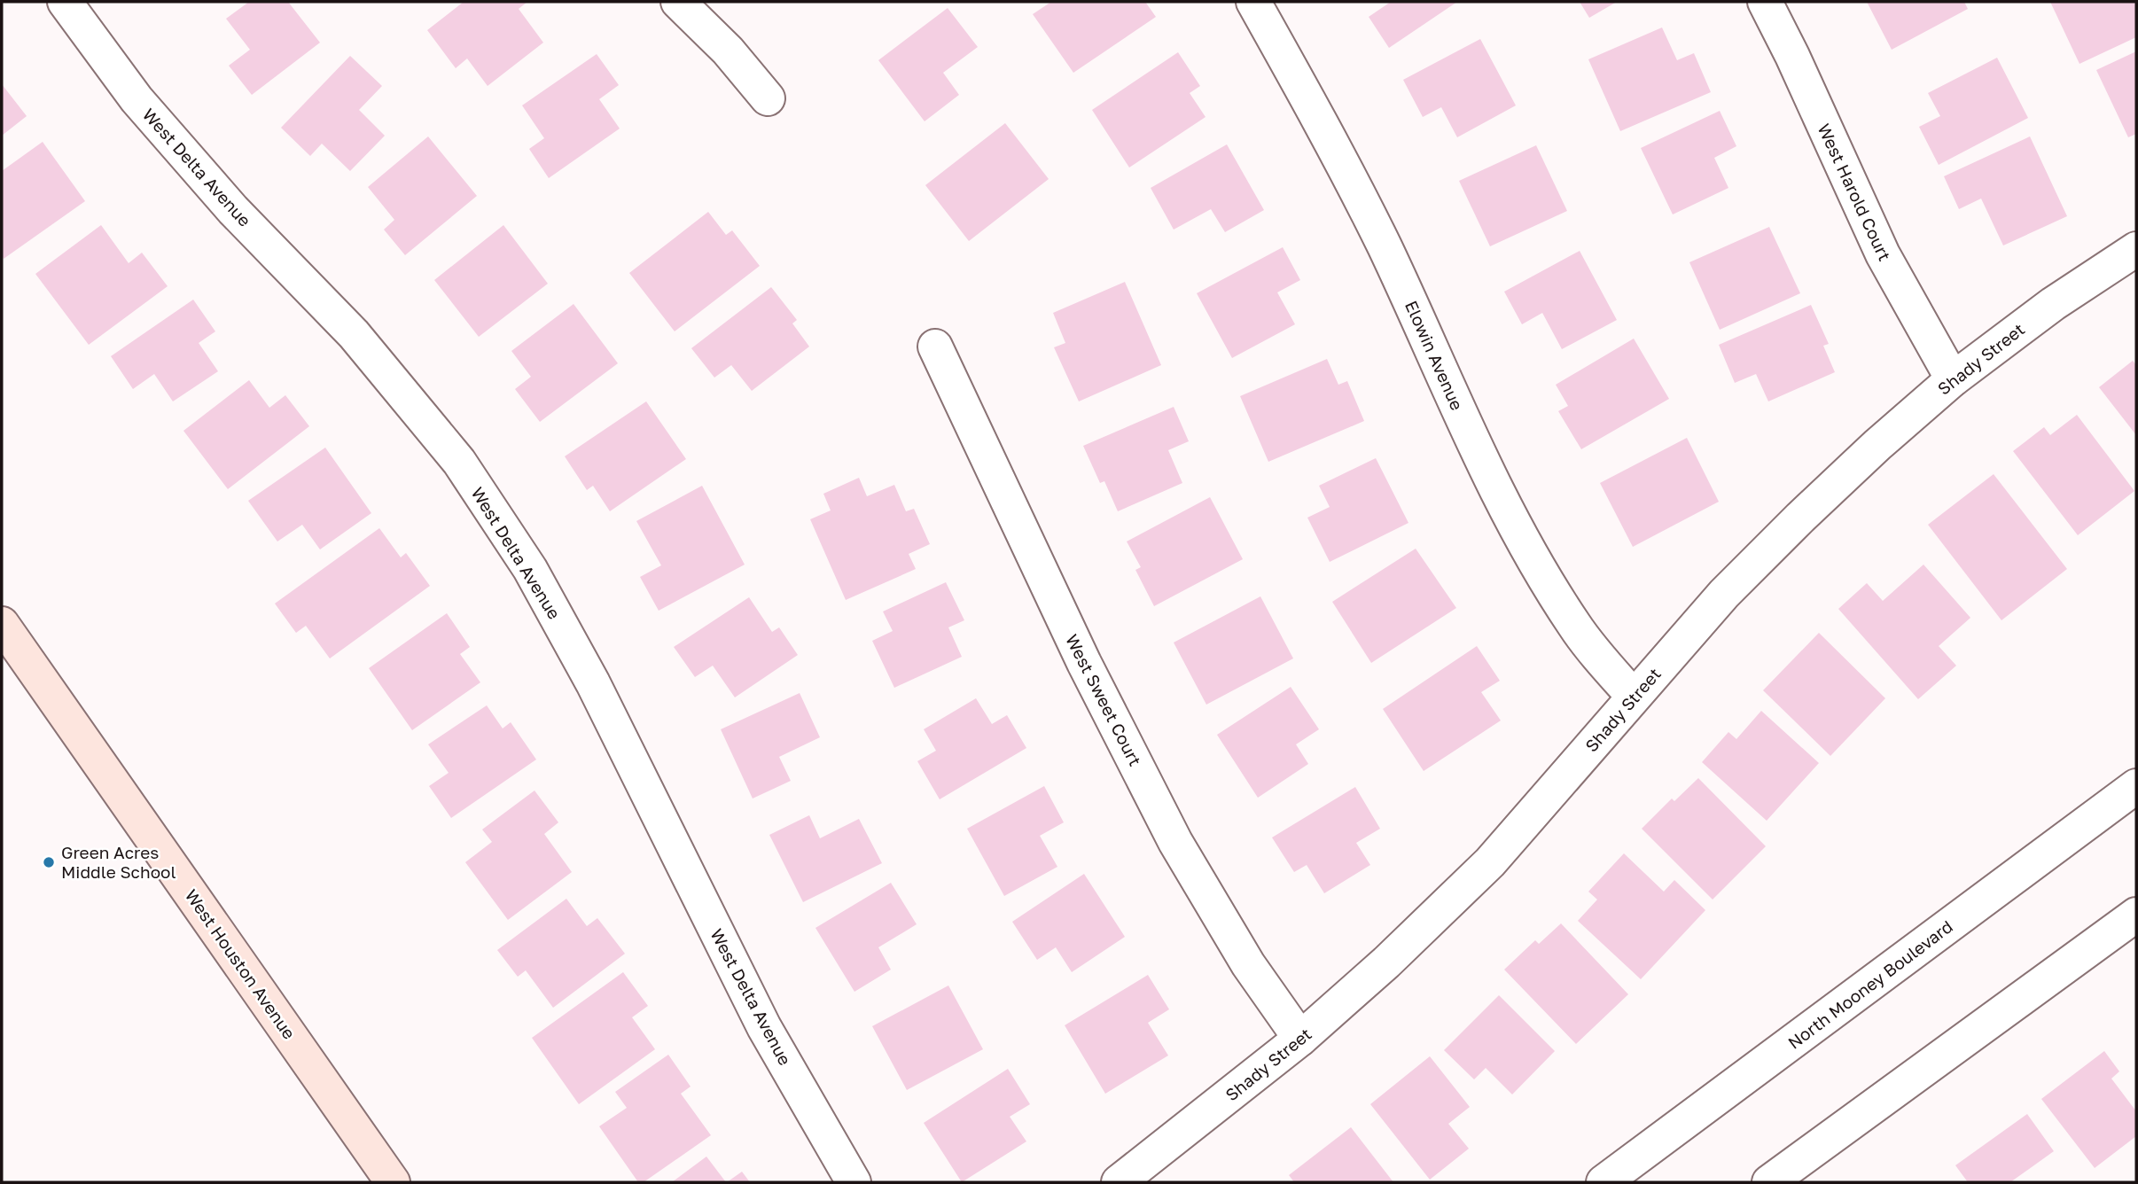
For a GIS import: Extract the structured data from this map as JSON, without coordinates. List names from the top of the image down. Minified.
{"streets":{"main road":["West Houston Avenue"],"street":["West Delta Avenue","West Harold Court","Elowin Avenue","Shady Street","West Sweet Court","North Mooney Boulevard"]},"crossings":[["West Harold Court","Shady Street"],["Elowin Avenue","Shady Street"],["Shady Street","West Sweet Court"]],"places":["Green Acres Middle School"]}
